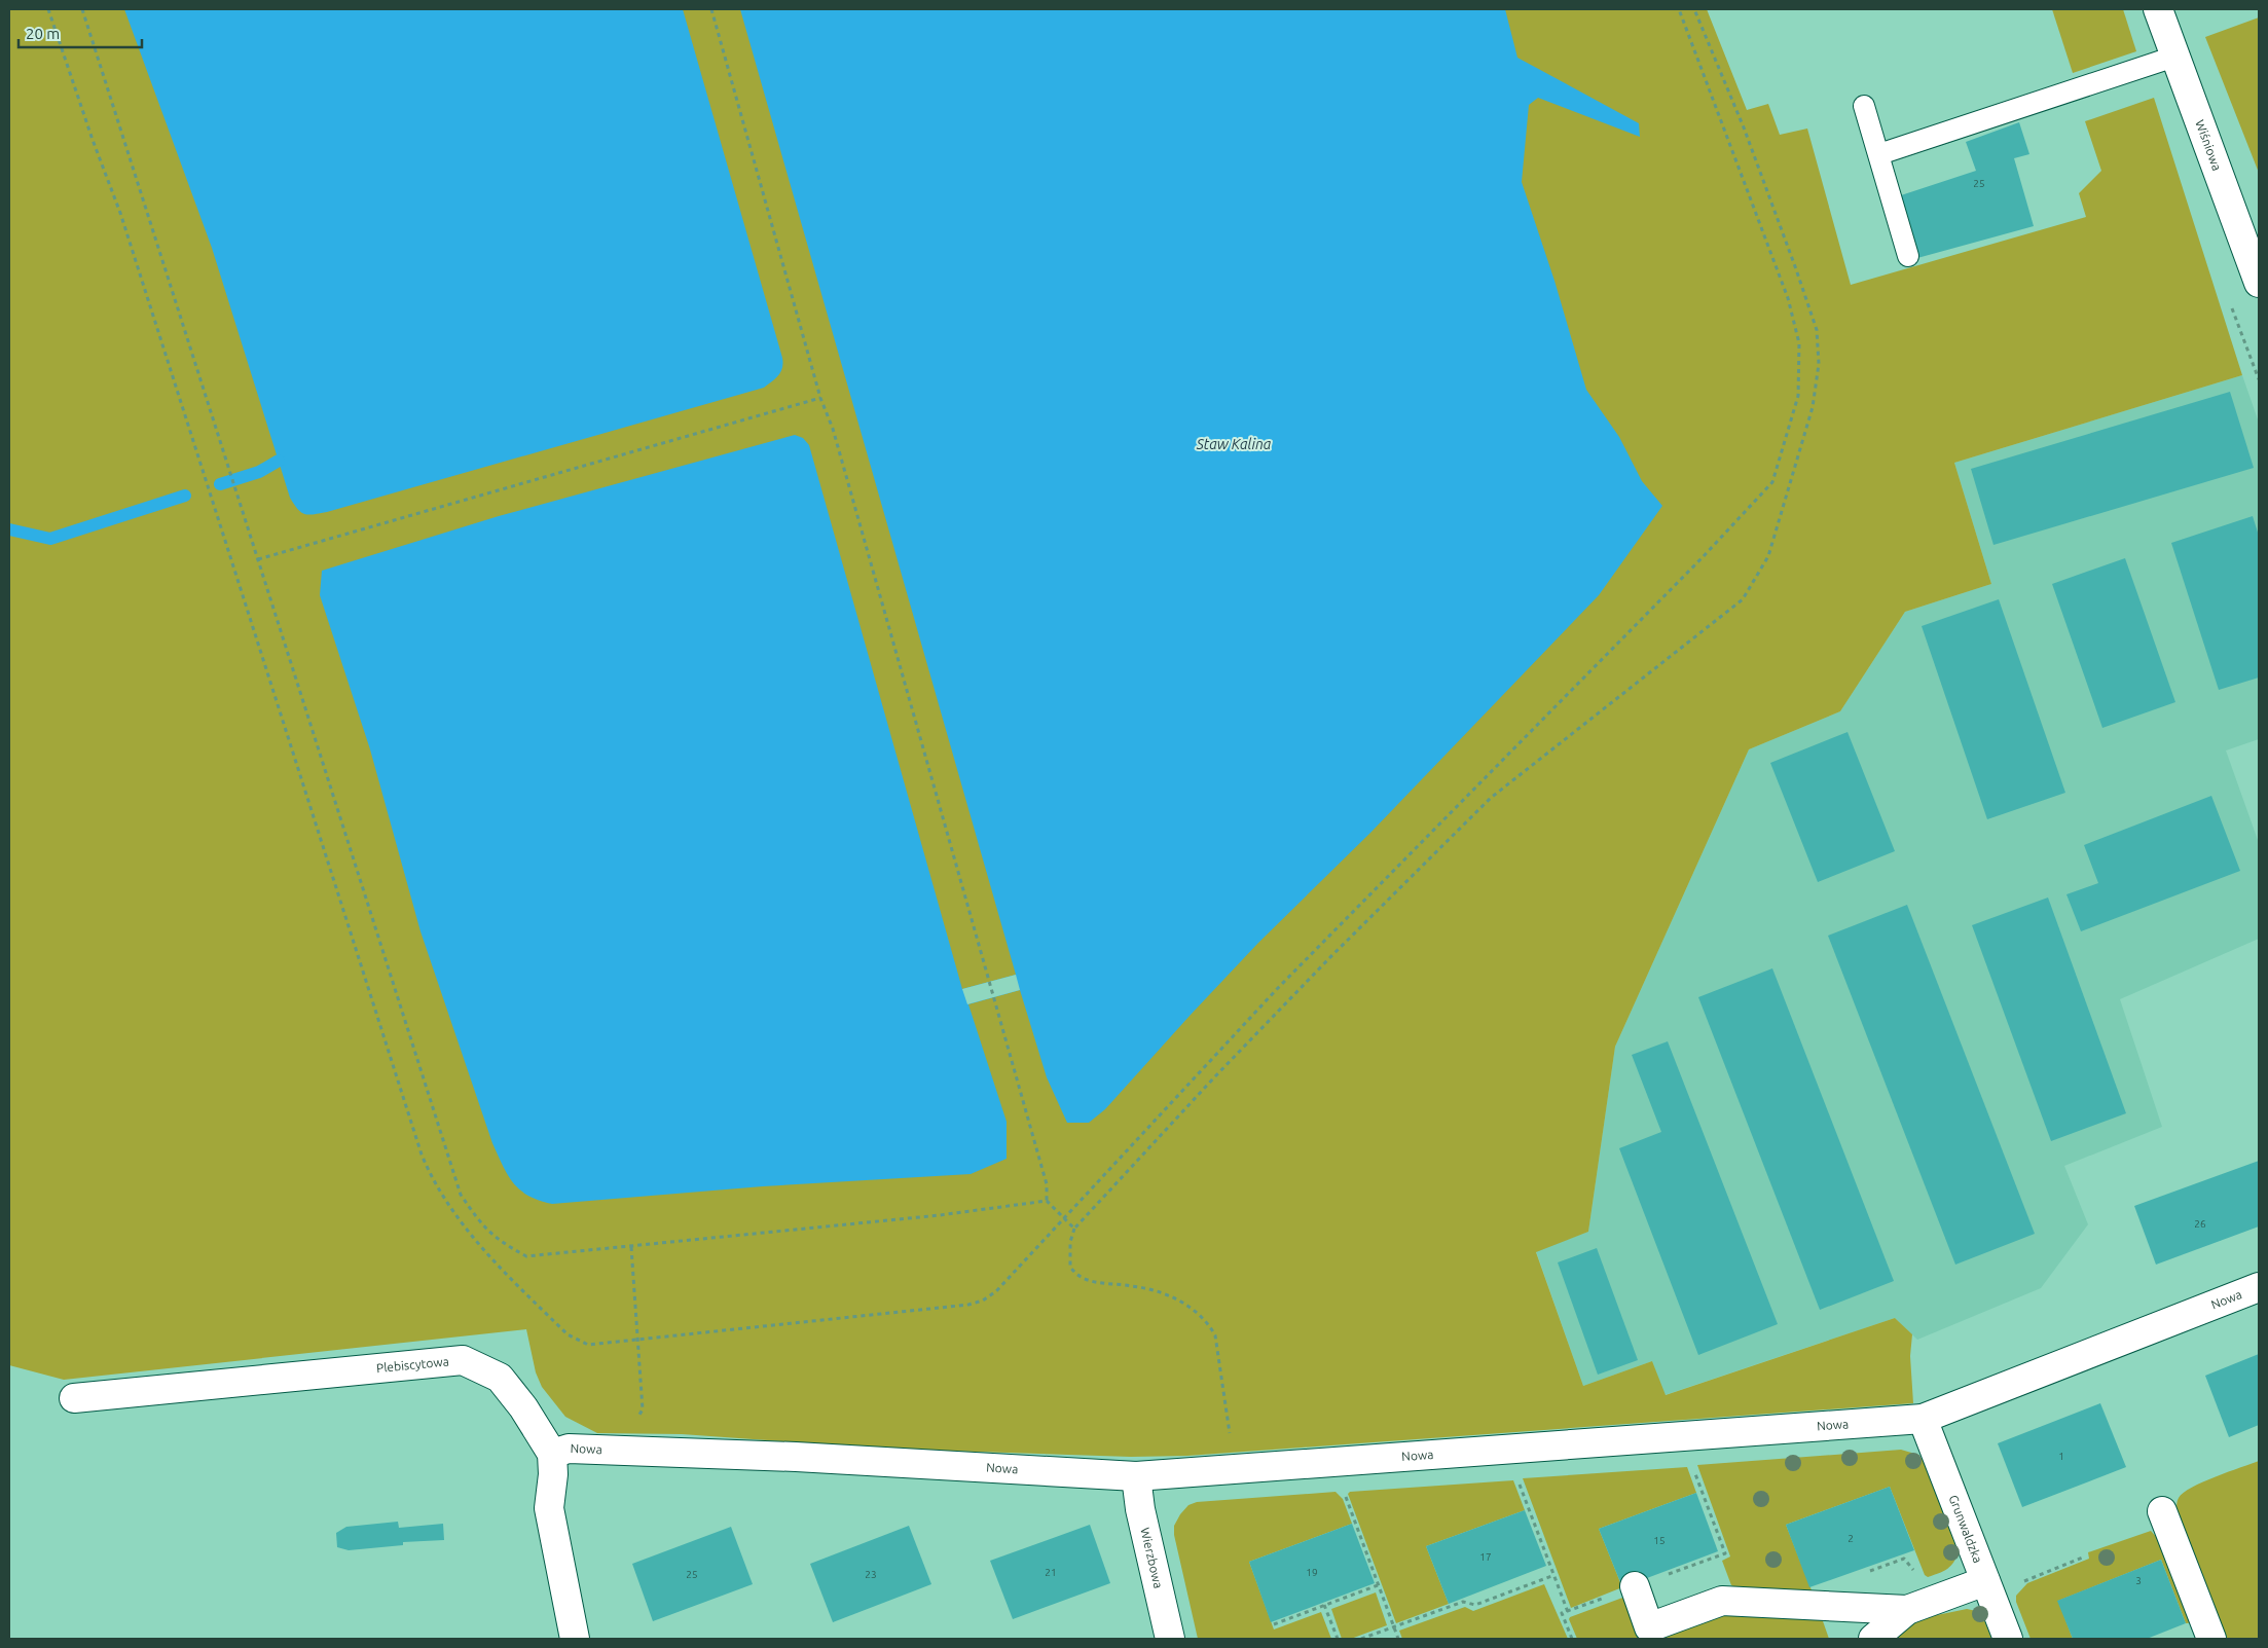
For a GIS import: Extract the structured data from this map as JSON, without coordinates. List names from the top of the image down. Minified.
{"streets":{"street":["Wiśniowa","Nowa","Plebiscytowa","Grunwaldzka","Wierzbowa"]},"crossings":[["Nowa","Plebiscytowa"],["Nowa","Grunwaldzka"],["Nowa","Wierzbowa"]],"water":["Staw Kalina"],"house_numbers":["25","26","1","2","15","17","21","19","25","23","3"],"scale_bar":"20 m"}
